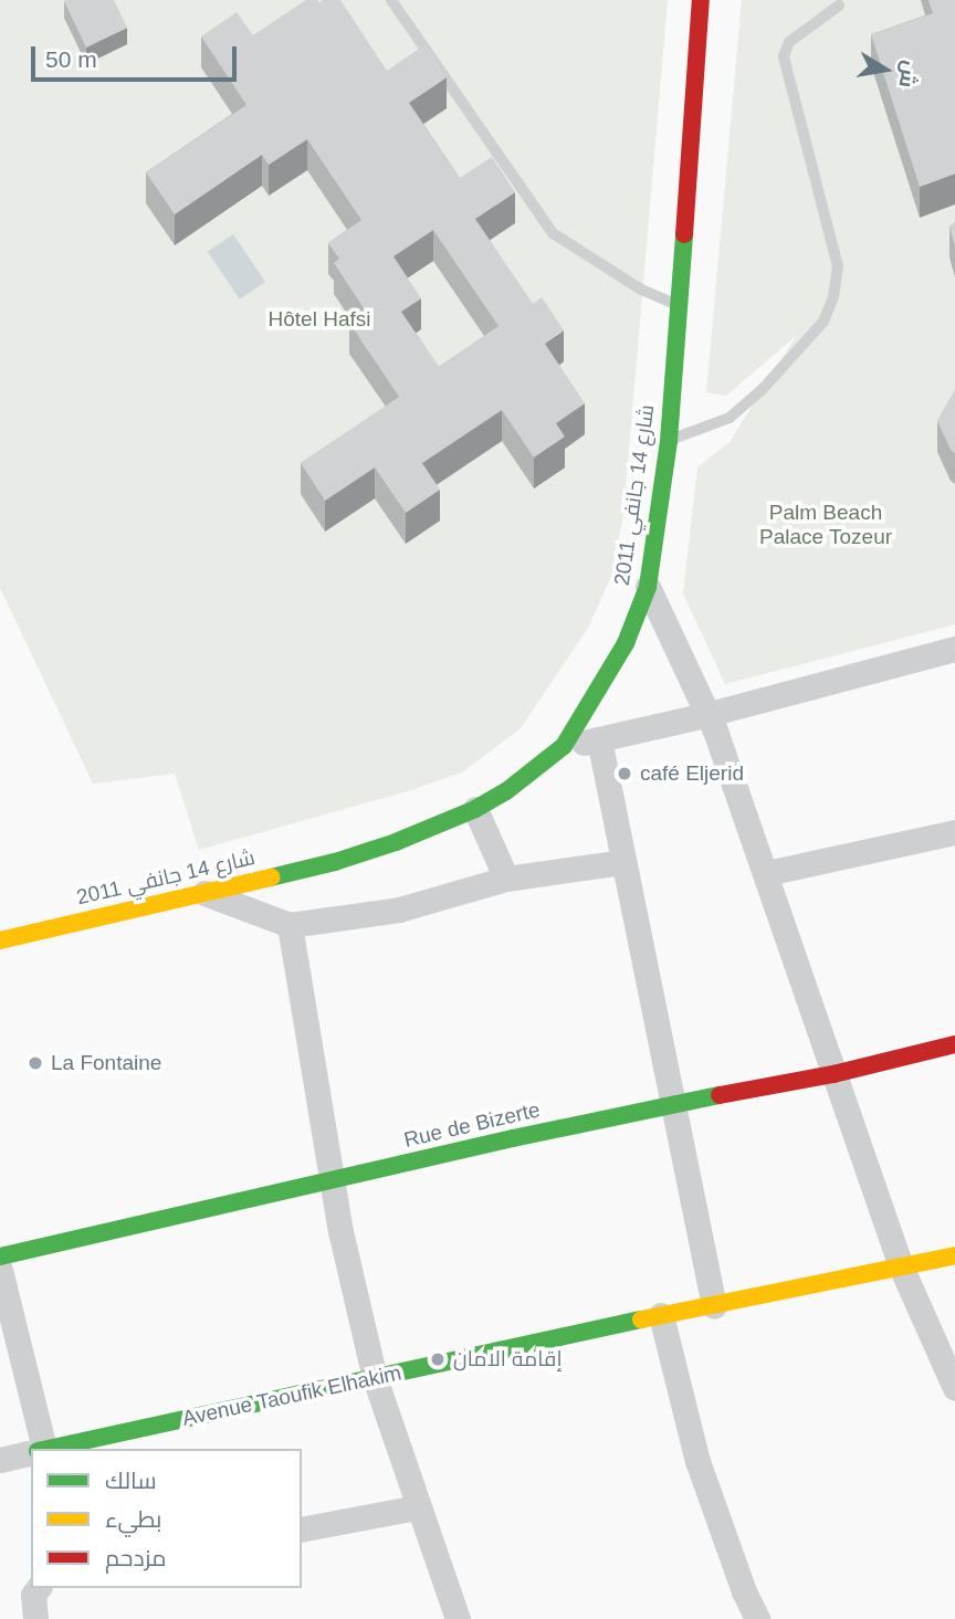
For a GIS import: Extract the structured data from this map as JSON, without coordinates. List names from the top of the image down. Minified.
{"streets":{"street":["شارع 14 جانفي 2011","Rue de Bizerte","Avenue Taoufik Elhakim"]},"parks":["Hôtel Hafsi","Palm Beach Palace Tozeur"],"places":["café Eljerid","La Fontaine","إقامة الامان"],"legend":["سالك","بطيء","مزدحم"],"scale_bar":"50 m","north":"right"}
